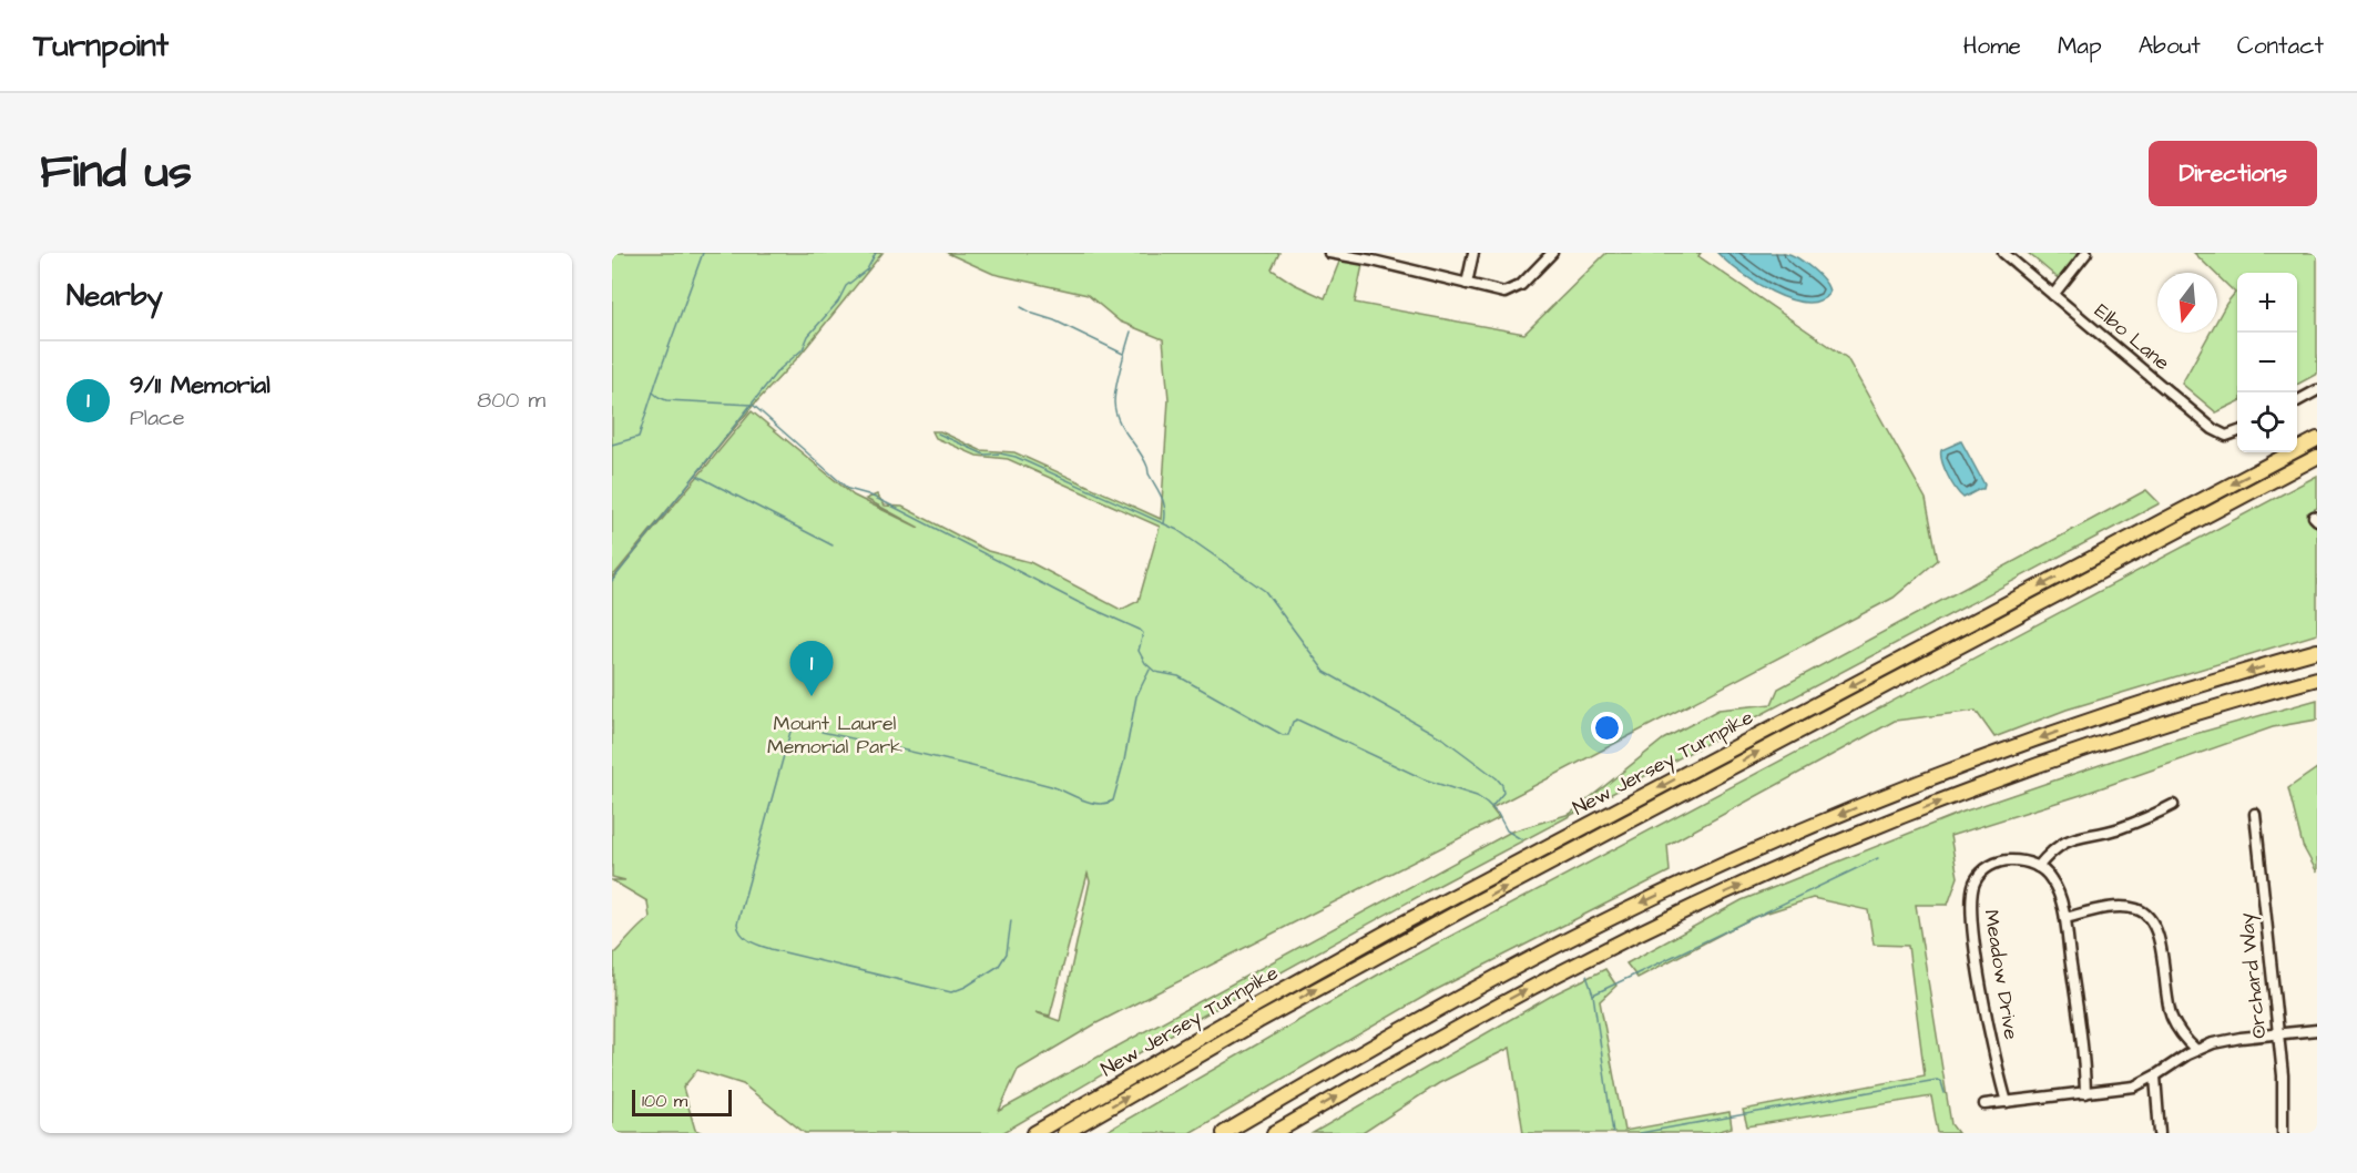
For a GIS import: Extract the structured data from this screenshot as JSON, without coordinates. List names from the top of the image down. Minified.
{"streets":{"highway":["New Jersey Turnpike"],"street":["Elbo Lane","Meadow Drive","Orchard Way"]},"parks":["Mount Laurel Memorial Park"],"scale_bar":"100 m","north":"bottom","page":{"header":"Turnpoint","nav":["Home","Map","About","Contact"],"title":"Find us","buttons":"Directions","heading":"Nearby","map_buttons":["+","−"],"list":[{"mark":"1","name":"9/11 Memorial","note":"Place","value":"800 m"}],"pins":"1","scale":"100 m"}}
